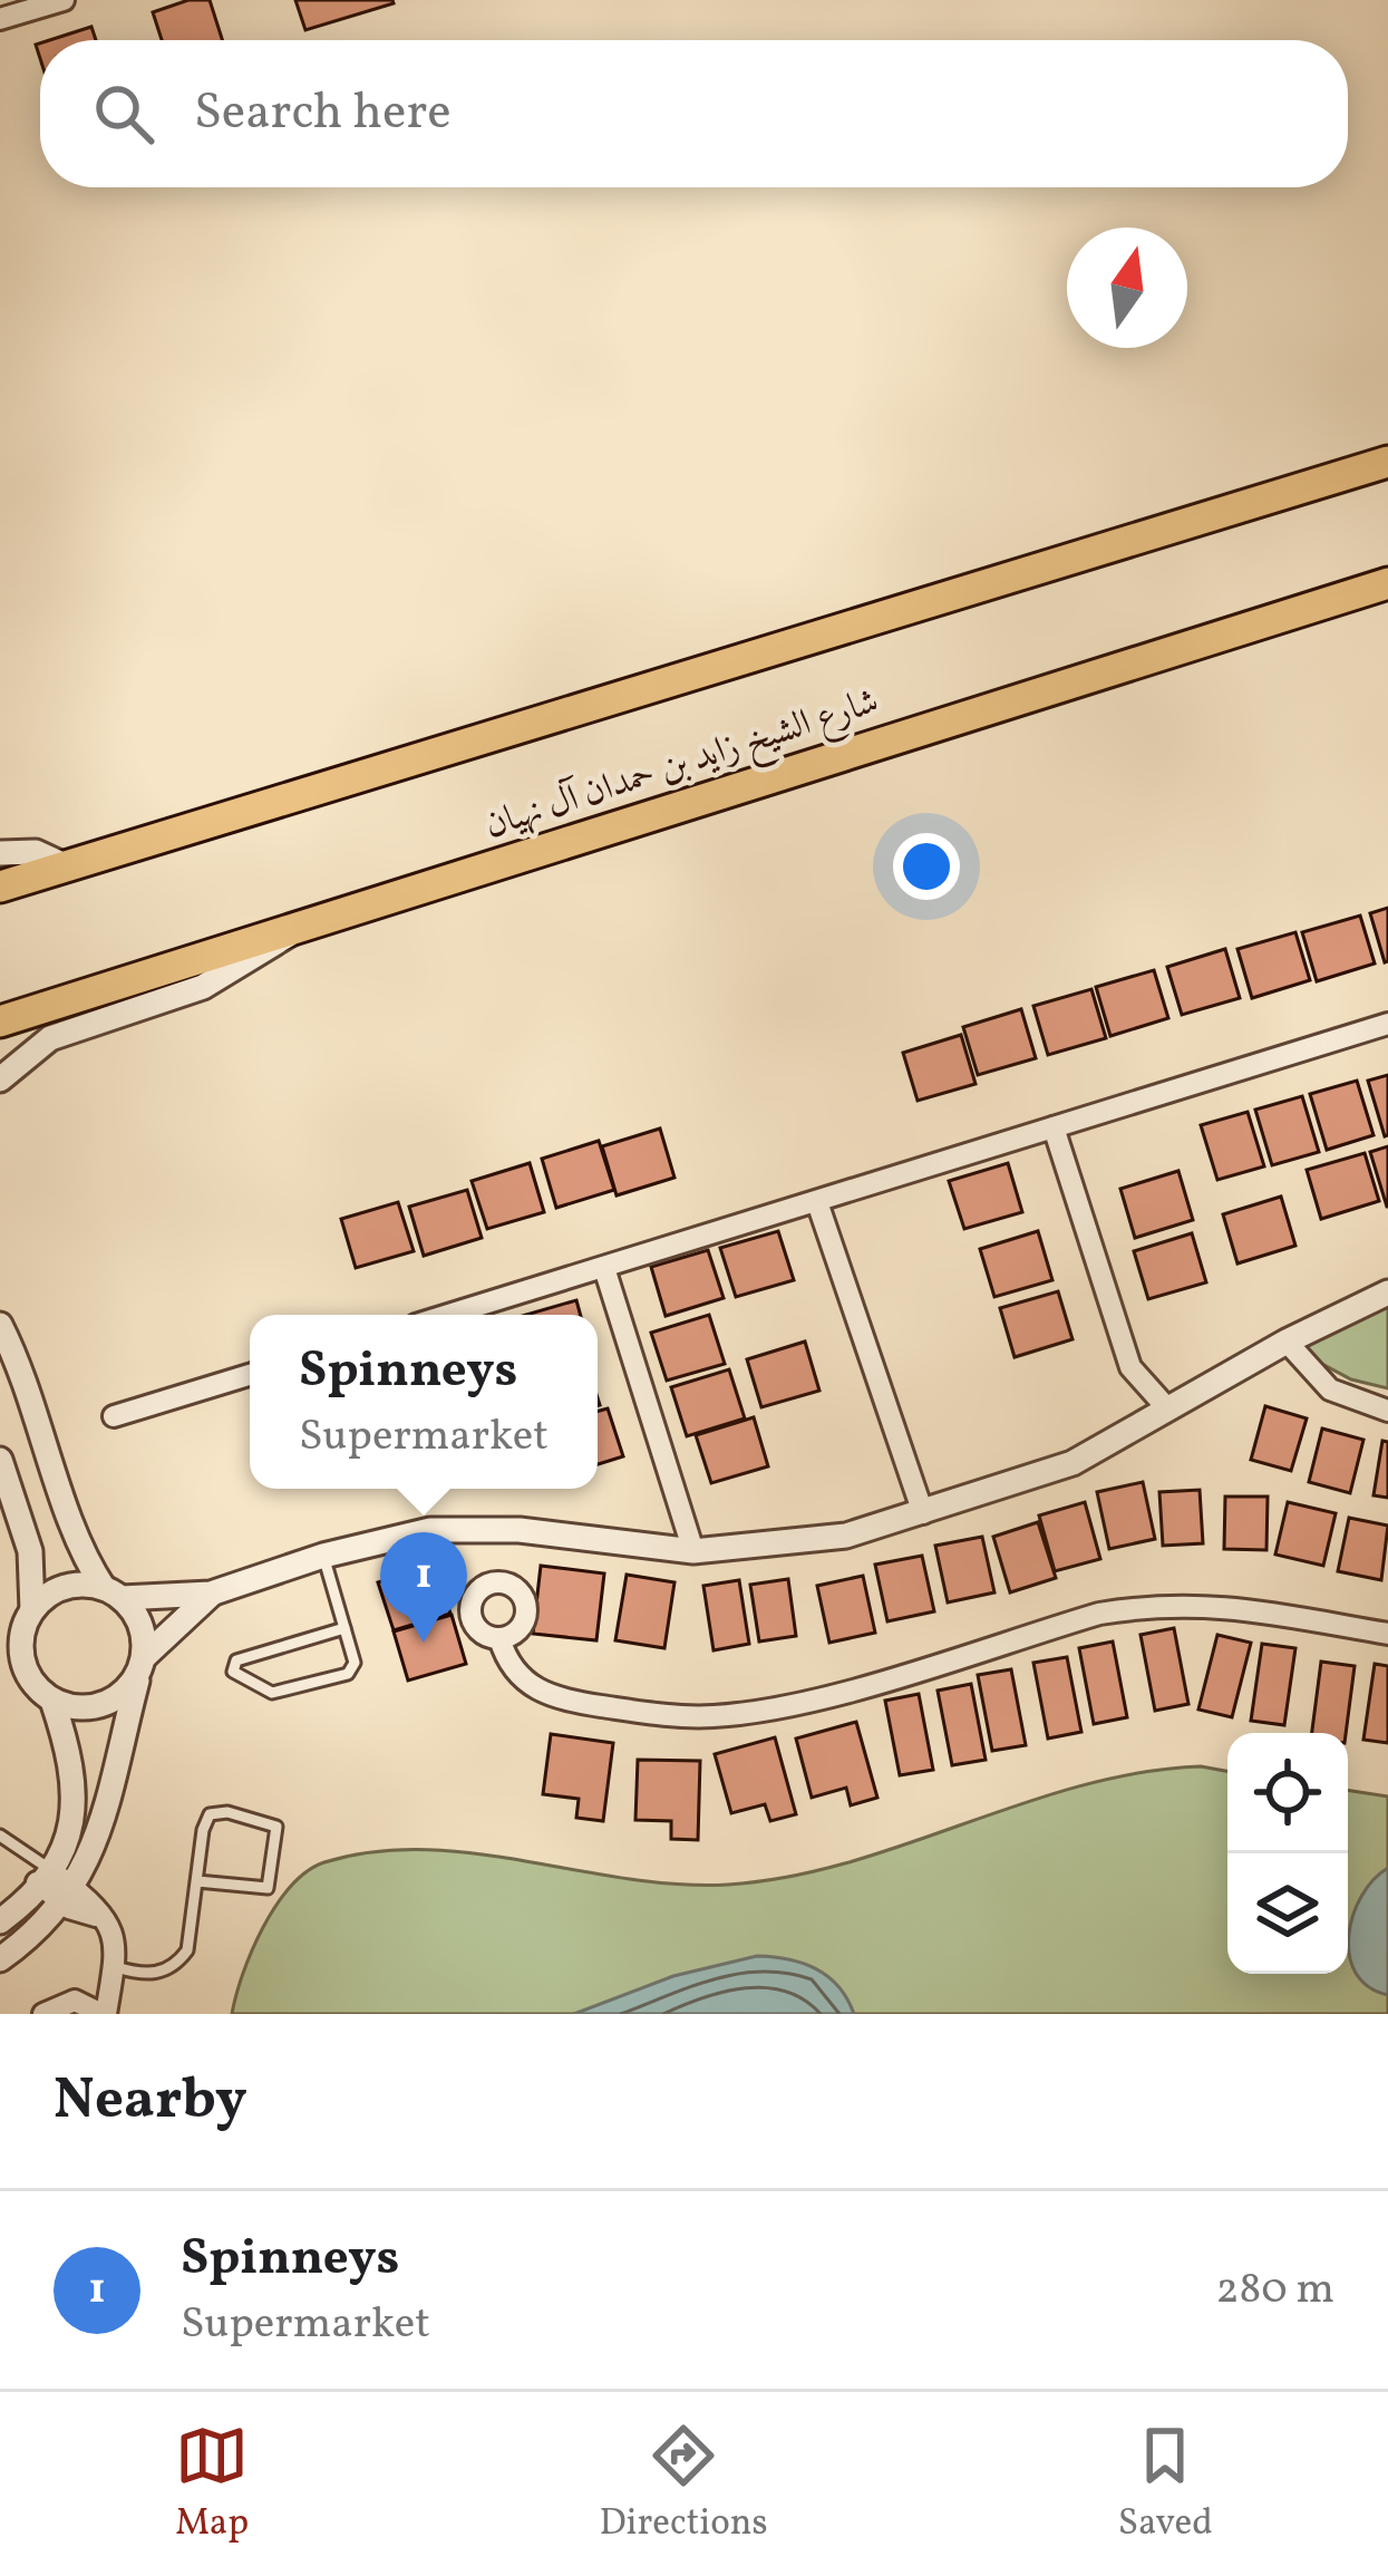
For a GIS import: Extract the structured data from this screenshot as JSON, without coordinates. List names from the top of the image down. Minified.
{"streets":{"main road":["شارع الشيخ زايد بن حمدان آل نهيان"]},"north":"top","page":{"search":"Search here","popup":["Spinneys","Supermarket"],"pins":"1","heading":"Nearby","list":[{"mark":"1","name":"Spinneys","note":"Supermarket","value":"280 m"}],"nav":["Map","Directions","Saved"]}}
